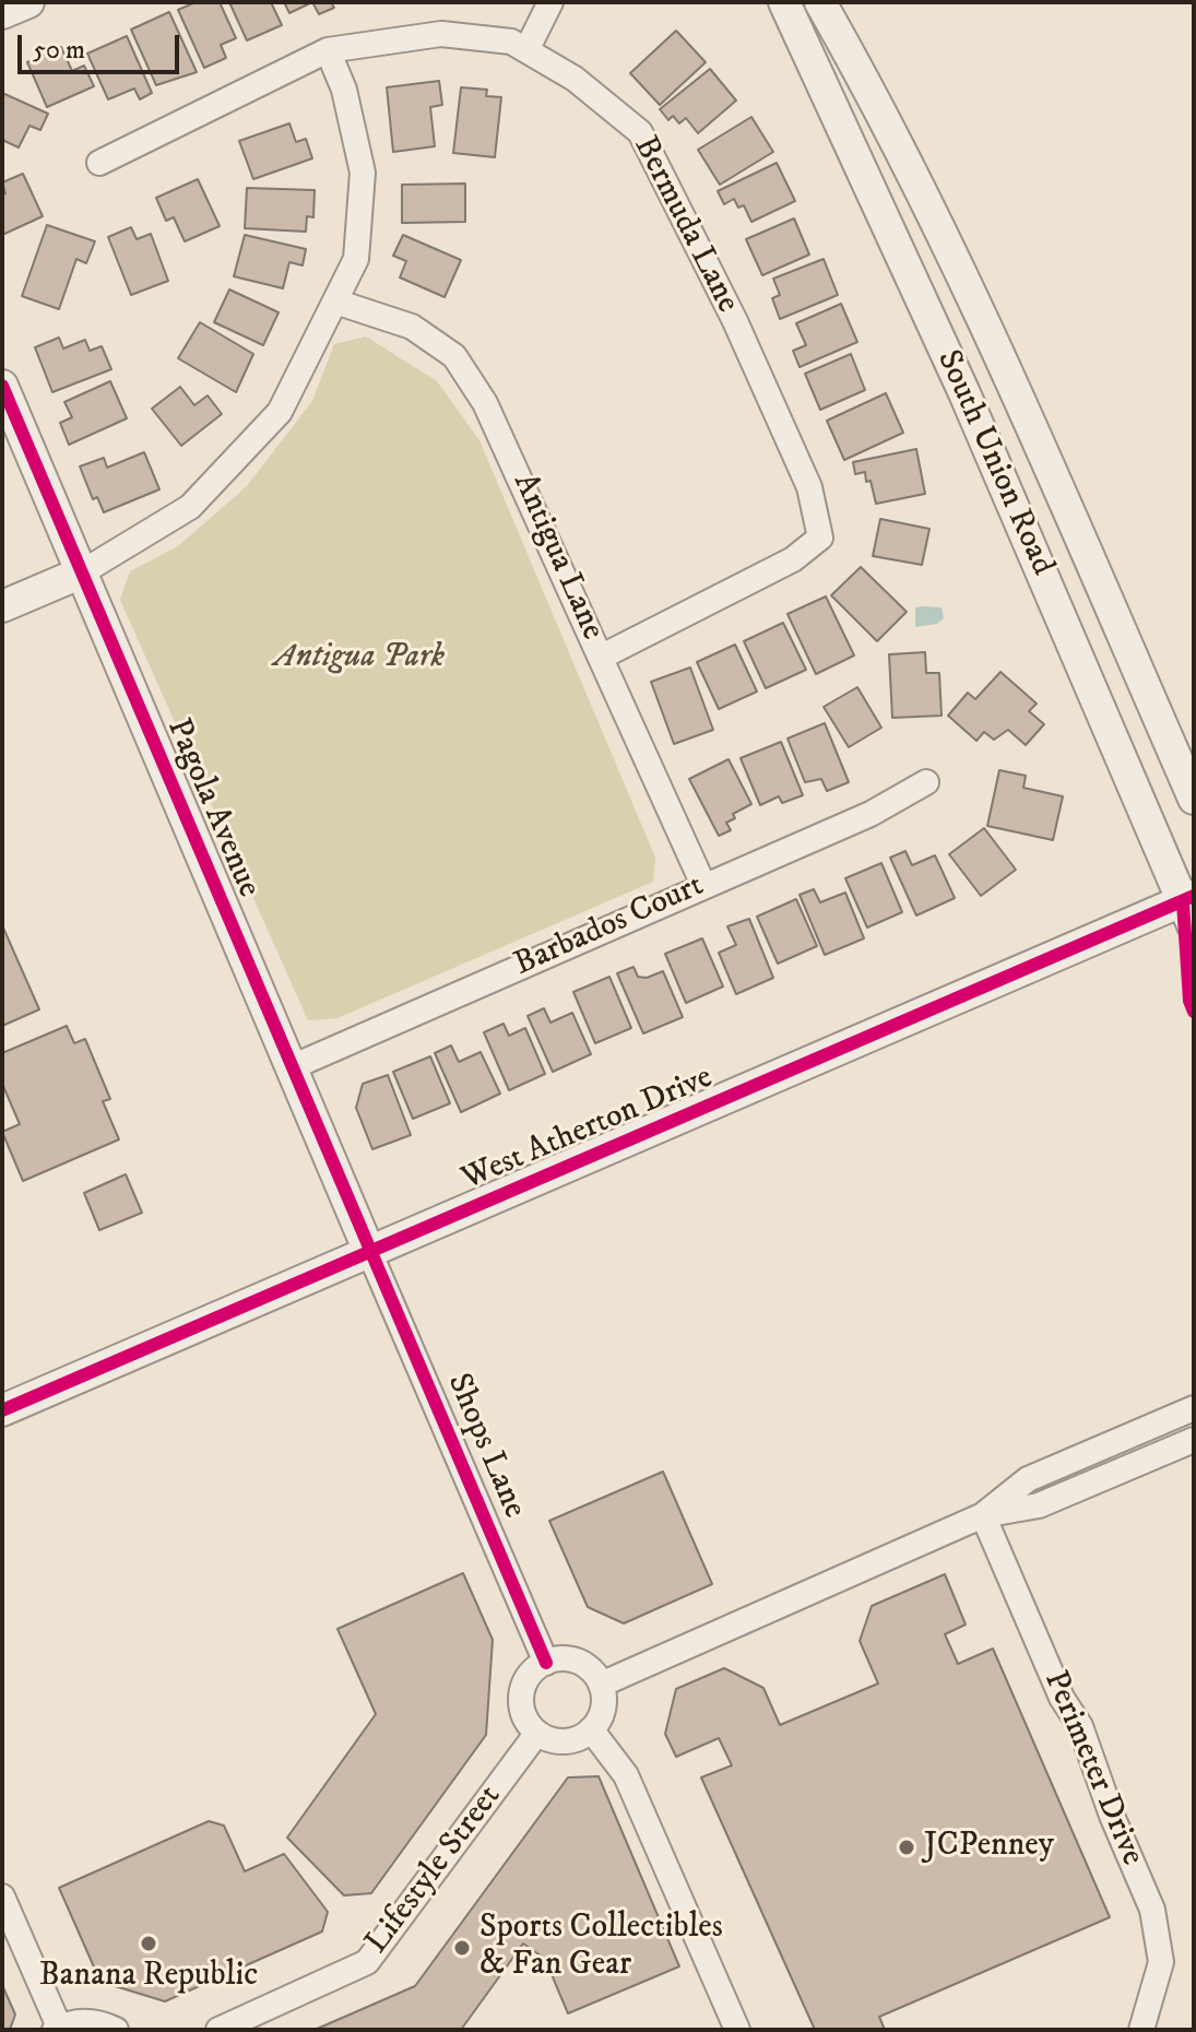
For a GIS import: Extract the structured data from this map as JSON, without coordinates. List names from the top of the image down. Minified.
{"streets":{"street":["Bermuda Lane","South Union Road","Antigua Lane","Pagola Avenue","Barbados Court","West Atherton Drive","Shops Lane","Perimeter Drive","Lifestyle Street"]},"crossings":[["Bermuda Lane","Antigua Lane"],["South Union Road","West Atherton Drive"],["Antigua Lane","Barbados Court"],["Pagola Avenue","Barbados Court"],["Pagola Avenue","West Atherton Drive"],["Pagola Avenue","Shops Lane"],["West Atherton Drive","Shops Lane"],["Shops Lane","Lifestyle Street"]],"parks":["Antigua Park"],"places":["JCPenney","Banana Republic","Sports Collectibles & Fan Gear"],"scale_bar":"50 m"}
